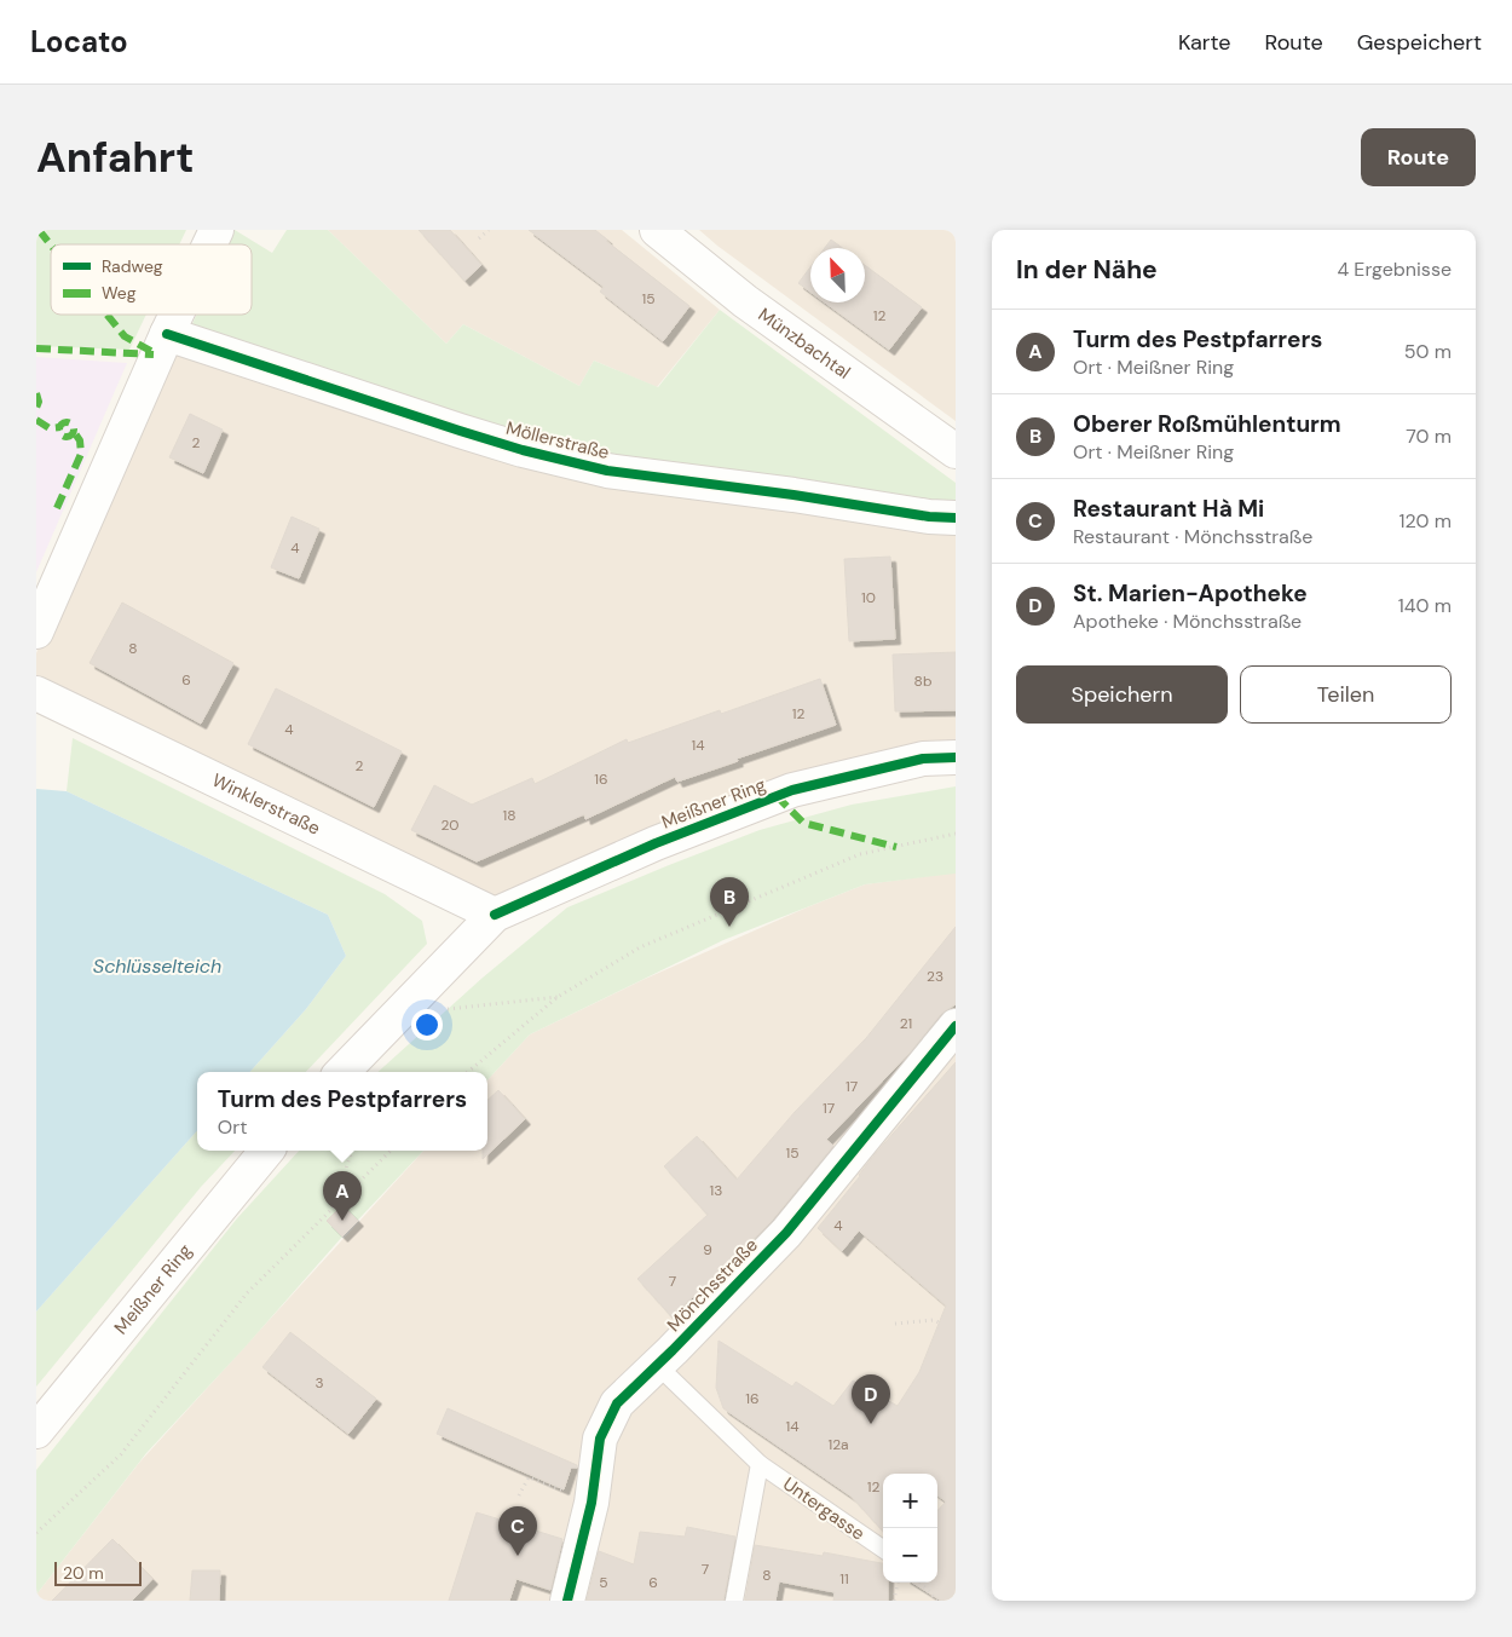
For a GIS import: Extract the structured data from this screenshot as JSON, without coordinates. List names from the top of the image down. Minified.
{"streets":{"street":["Münzbachtal","Möllerstraße","Meißner Ring","Winklerstraße","Mönchsstraße"],"lane":["Untergasse"]},"crossings":[["Meißner Ring","Winklerstraße"],["Mönchsstraße","Untergasse"]],"water":["Schlüsselteich"],"house_numbers":["15","12","2","4","10","8","6","8b","12","4","14","2","16","18","20","23","21","17","17","15","13","4","9","7","3","16","14","12a","12","7","8","11","5","6"],"legend":["Radweg","Weg"],"scale_bar":"20 m","north":"top left","page":{"header":"Locato","nav":["Karte","Route","Gespeichert"],"buttons":["Route",["Speichern","Teilen"]],"title":"Anfahrt","heading":["In der Nähe","4 Ergebnisse"],"list":[{"mark":"A","name":"Turm des Pestpfarrers","note":"Ort · Meißner Ring","value":"50 m"},{"mark":"B","name":"Oberer Roßmühlenturm","note":"Ort · Meißner Ring","value":"70 m"},{"mark":"C","name":"Restaurant Hà Mi","note":"Restaurant · Mönchsstraße","value":"120 m"},{"mark":"D","name":"St. Marien-Apotheke","note":"Apotheke · Mönchsstraße","value":"140 m"}],"pins":["B","A","D","C"],"popup":["Turm des Pestpfarrers","Ort"],"map_buttons":["+","−"],"scale":"20 m"}}
